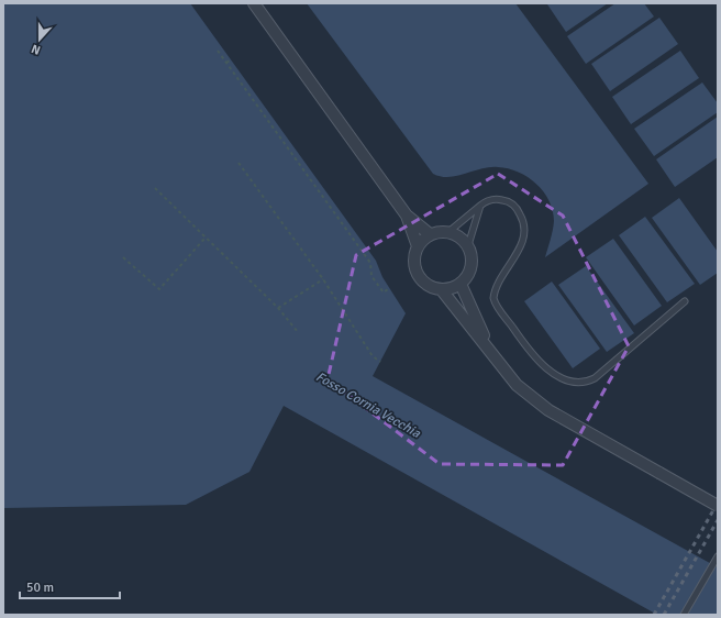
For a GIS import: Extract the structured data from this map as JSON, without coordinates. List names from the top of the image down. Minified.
{"water":["Fosso Cornia Vecchia"],"scale_bar":"50 m","north":"bottom"}
